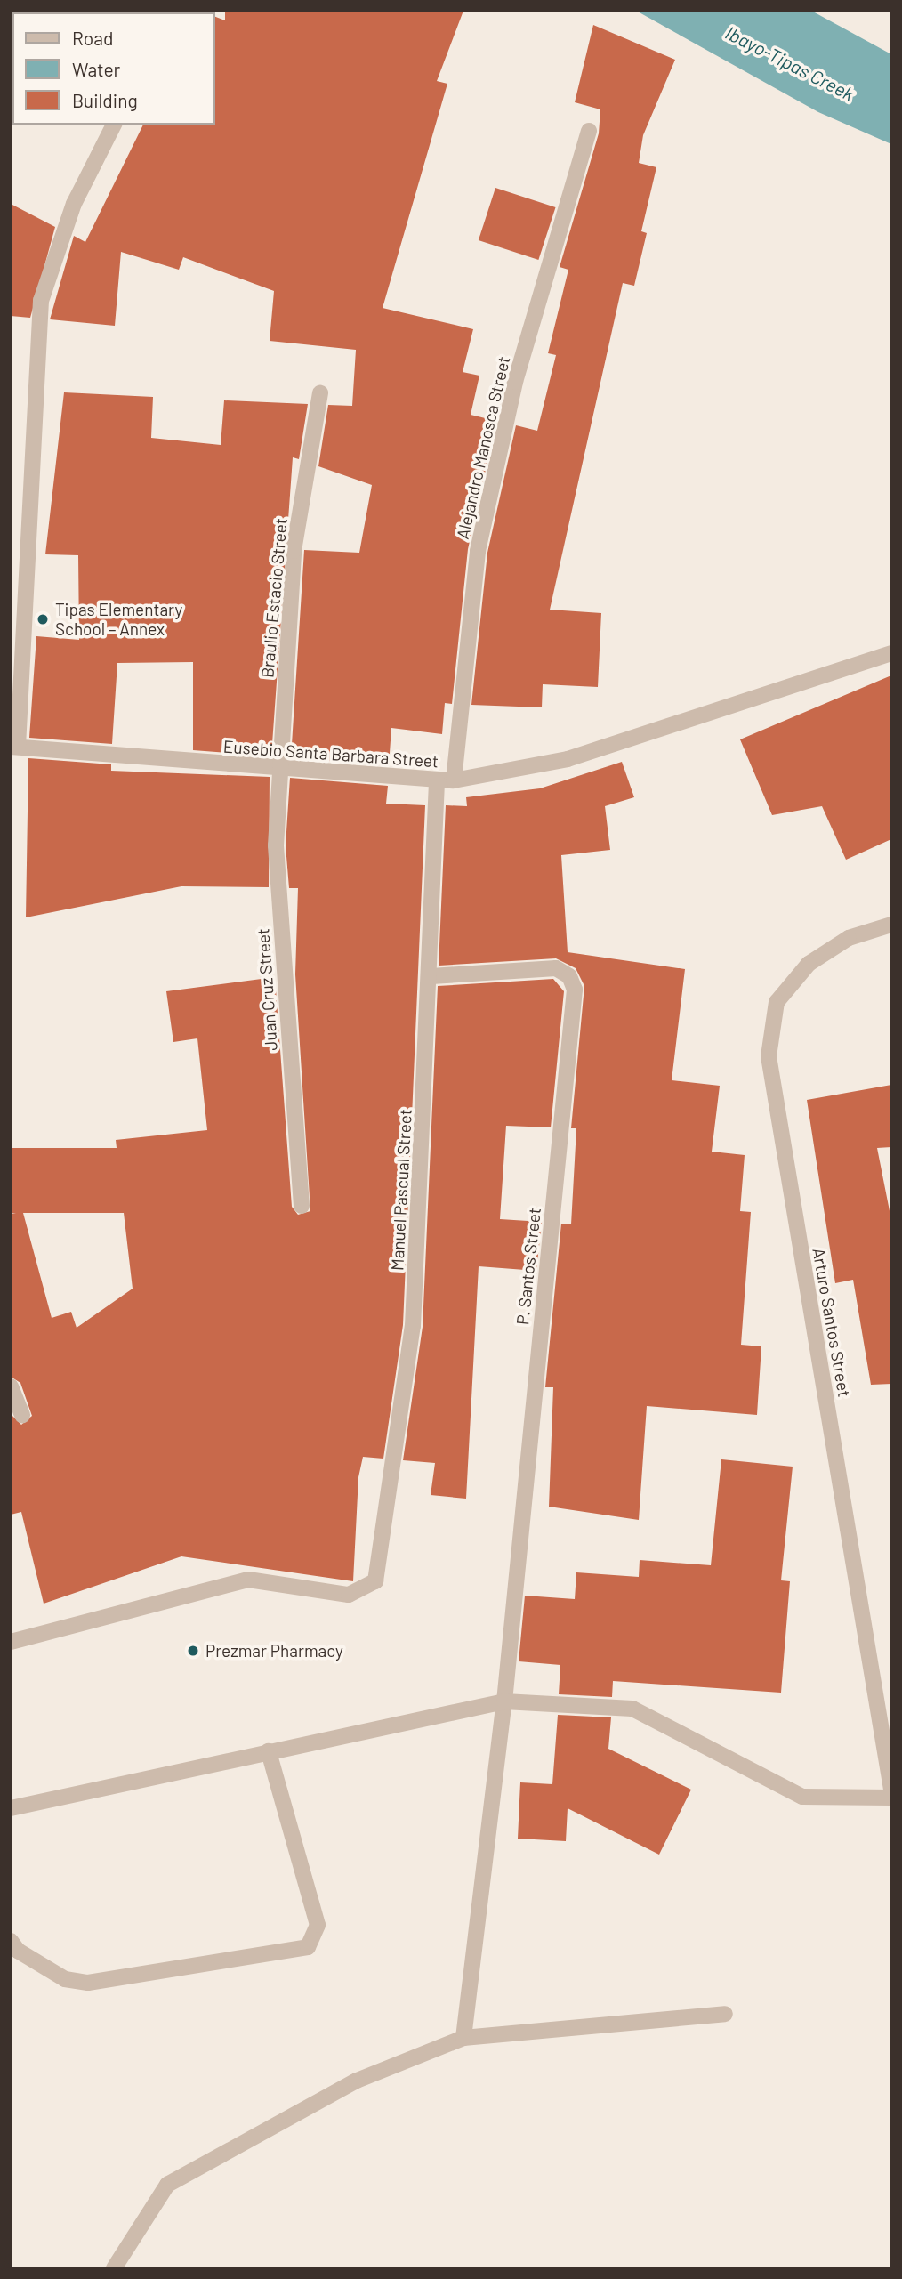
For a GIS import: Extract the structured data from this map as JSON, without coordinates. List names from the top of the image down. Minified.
{"streets":{"street":["Alejandro Manosca Street","Braulio Estacio Street","Eusebio Santa Barbara Street","Juan Cruz Street","Manuel Pascual Street","P. Santos Street","Arturo Santos Street"]},"crossings":[["Alejandro Manosca Street","Eusebio Santa Barbara Street"],["Braulio Estacio Street","Eusebio Santa Barbara Street"],["Braulio Estacio Street","Juan Cruz Street"],["Eusebio Santa Barbara Street","Juan Cruz Street"],["Eusebio Santa Barbara Street","Manuel Pascual Street"],["Manuel Pascual Street","P. Santos Street"]],"water":["Ibayo-Tipas Creek"],"places":["Tipas Elementary School – Annex","Prezmar Pharmacy"],"legend":["Road","Water","Building"]}
